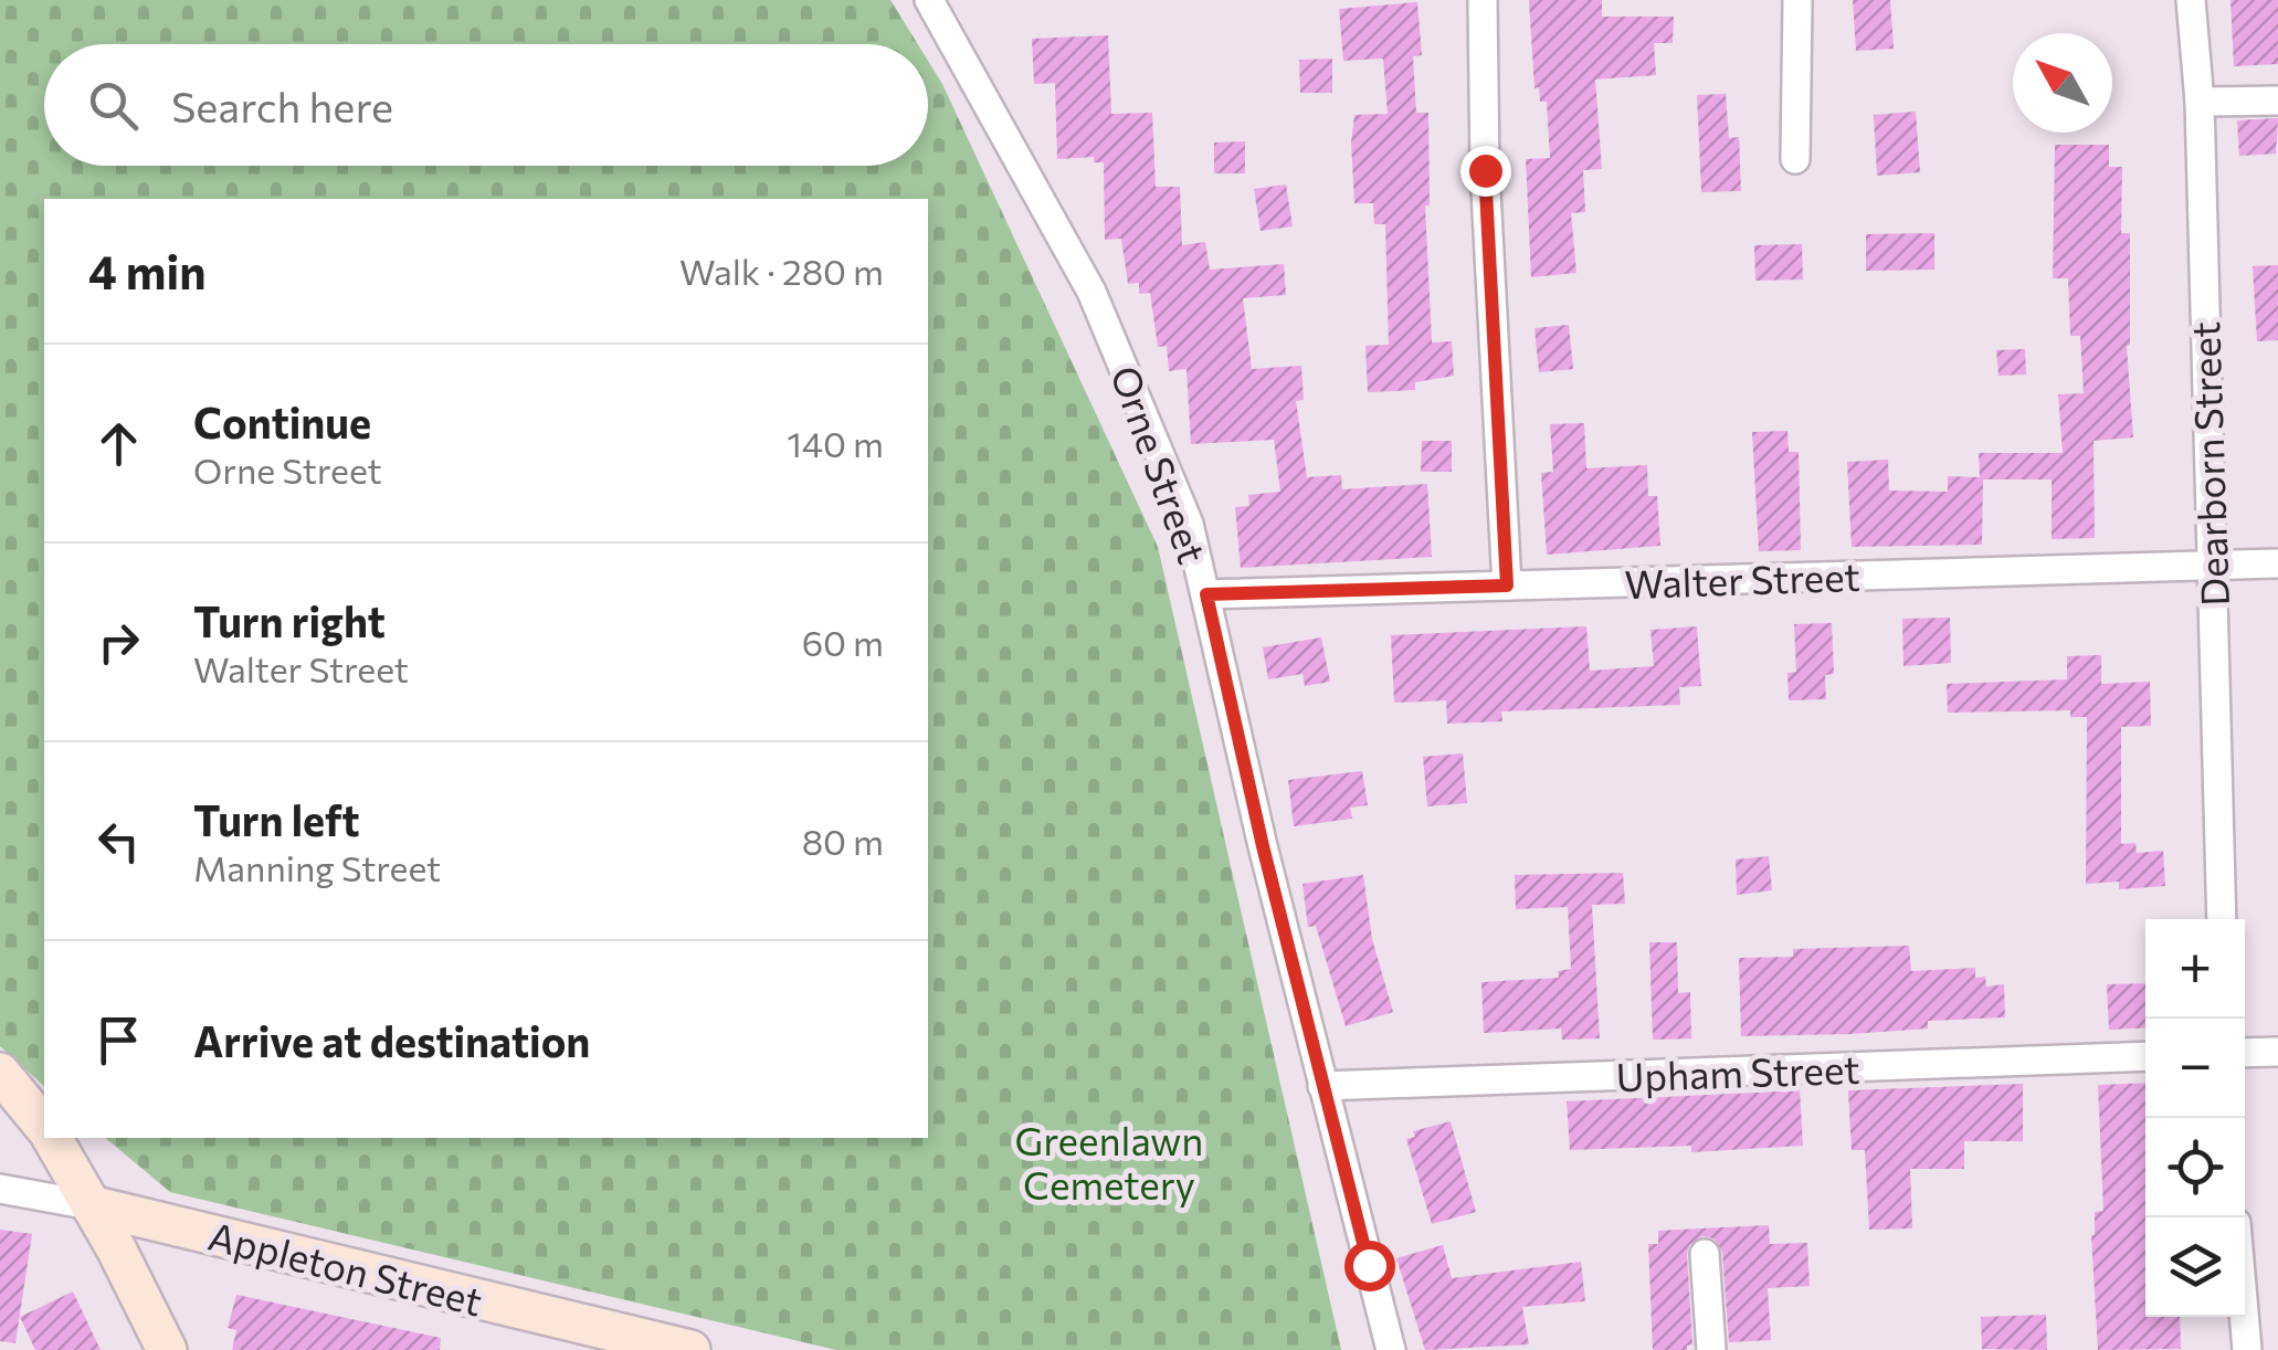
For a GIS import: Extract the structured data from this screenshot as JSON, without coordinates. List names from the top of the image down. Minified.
{"streets":{"street":["Orne Street","Dearborn Street","Walter Street","Upham Street","Appleton Street"]},"crossings":[["Orne Street","Walter Street"],["Orne Street","Upham Street"],["Dearborn Street","Walter Street"]],"parks":["Greenlawn Cemetery"],"north":"top left","page":{"search":"Search here","heading":["4 min","Walk · 280 m"],"list":[["Continue","Orne Street","140 m"],["Turn right","Walter Street","60 m"],["Turn left","Manning Street","80 m"],"Arrive at destination"],"map_buttons":["+","−"]}}
